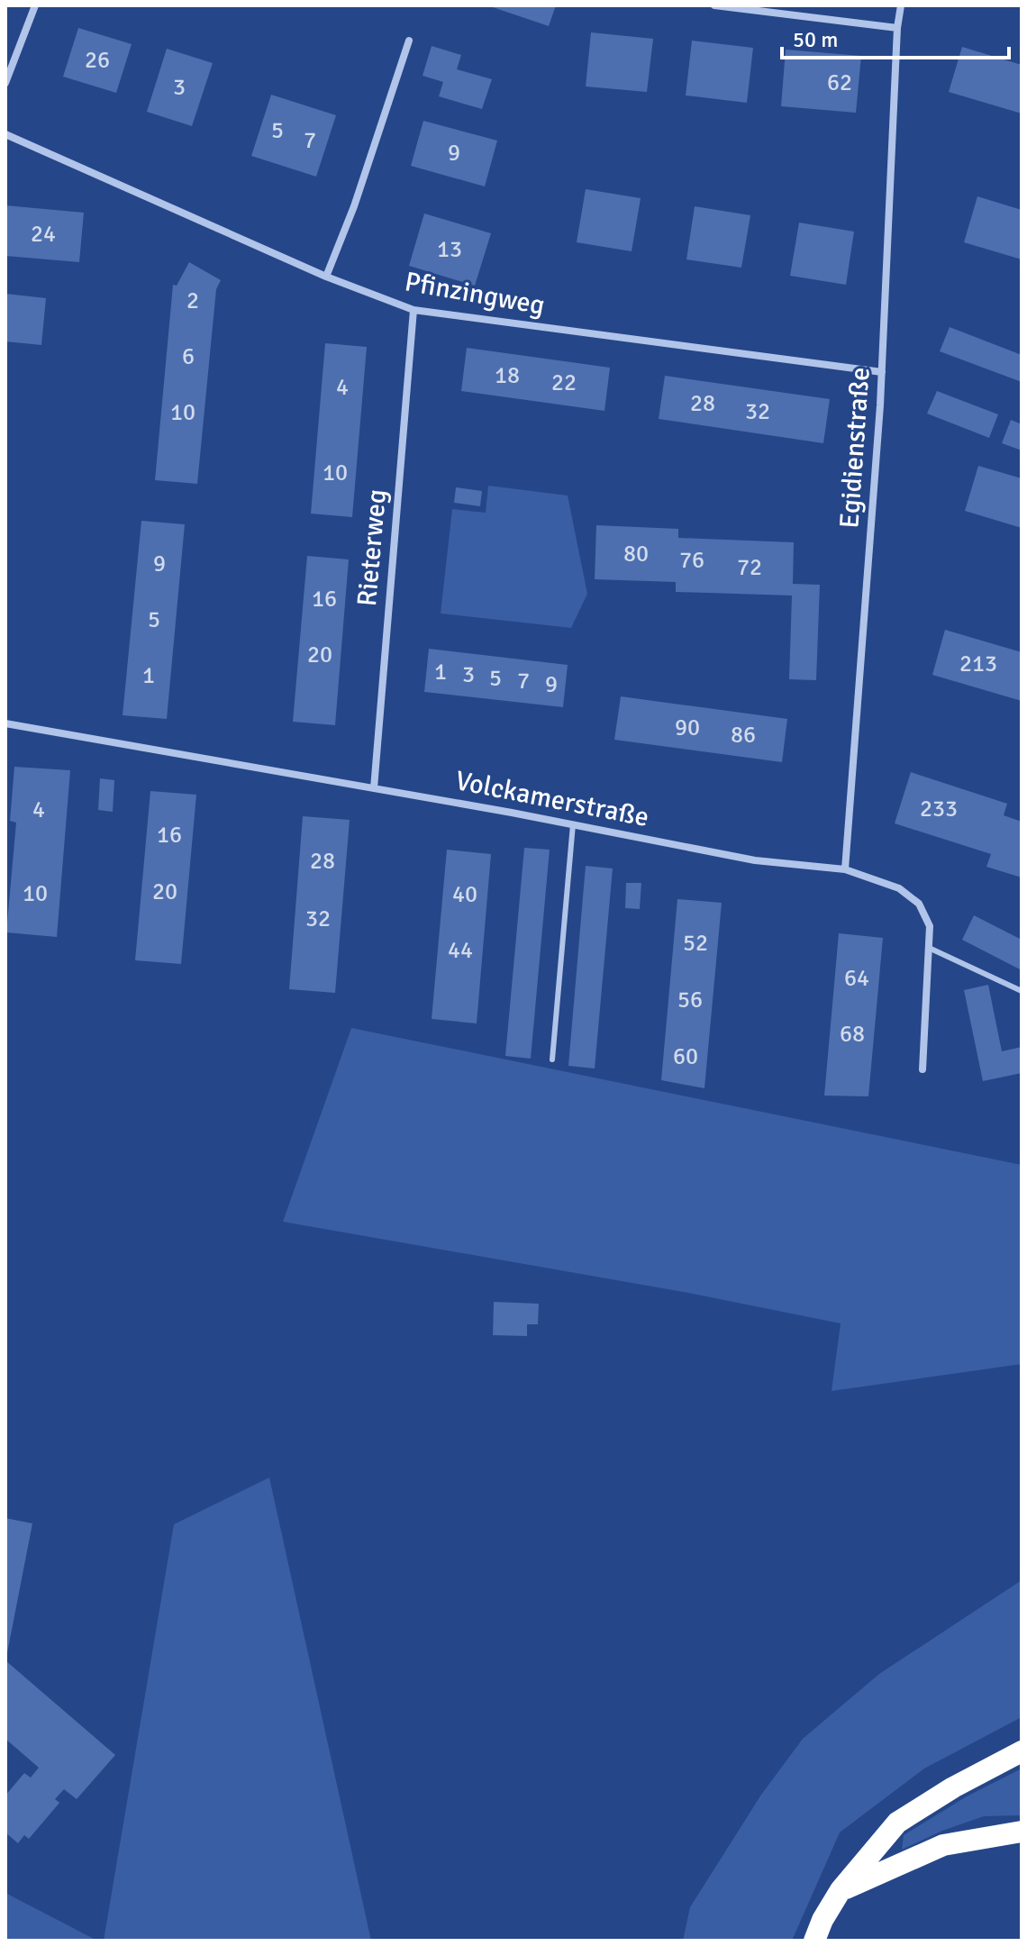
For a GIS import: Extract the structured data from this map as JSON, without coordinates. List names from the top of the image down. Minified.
{"streets":{"street":["Pfinzingweg","Egidienstraße","Rieterweg","Volckamerstraße"]},"crossings":[["Pfinzingweg","Egidienstraße"],["Pfinzingweg","Rieterweg"],["Egidienstraße","Volckamerstraße"],["Rieterweg","Volckamerstraße"]],"house_numbers":["26","62","3","5","7","9","24","13","2","6","18","22","4","28","32","10","10","80","76","9","72","16","5","20","213","1","3","1","5","7","9","90","86","233","4","16","28","20","10","40","32","52","44","64","56","68","60"],"scale_bar":"50 m"}
